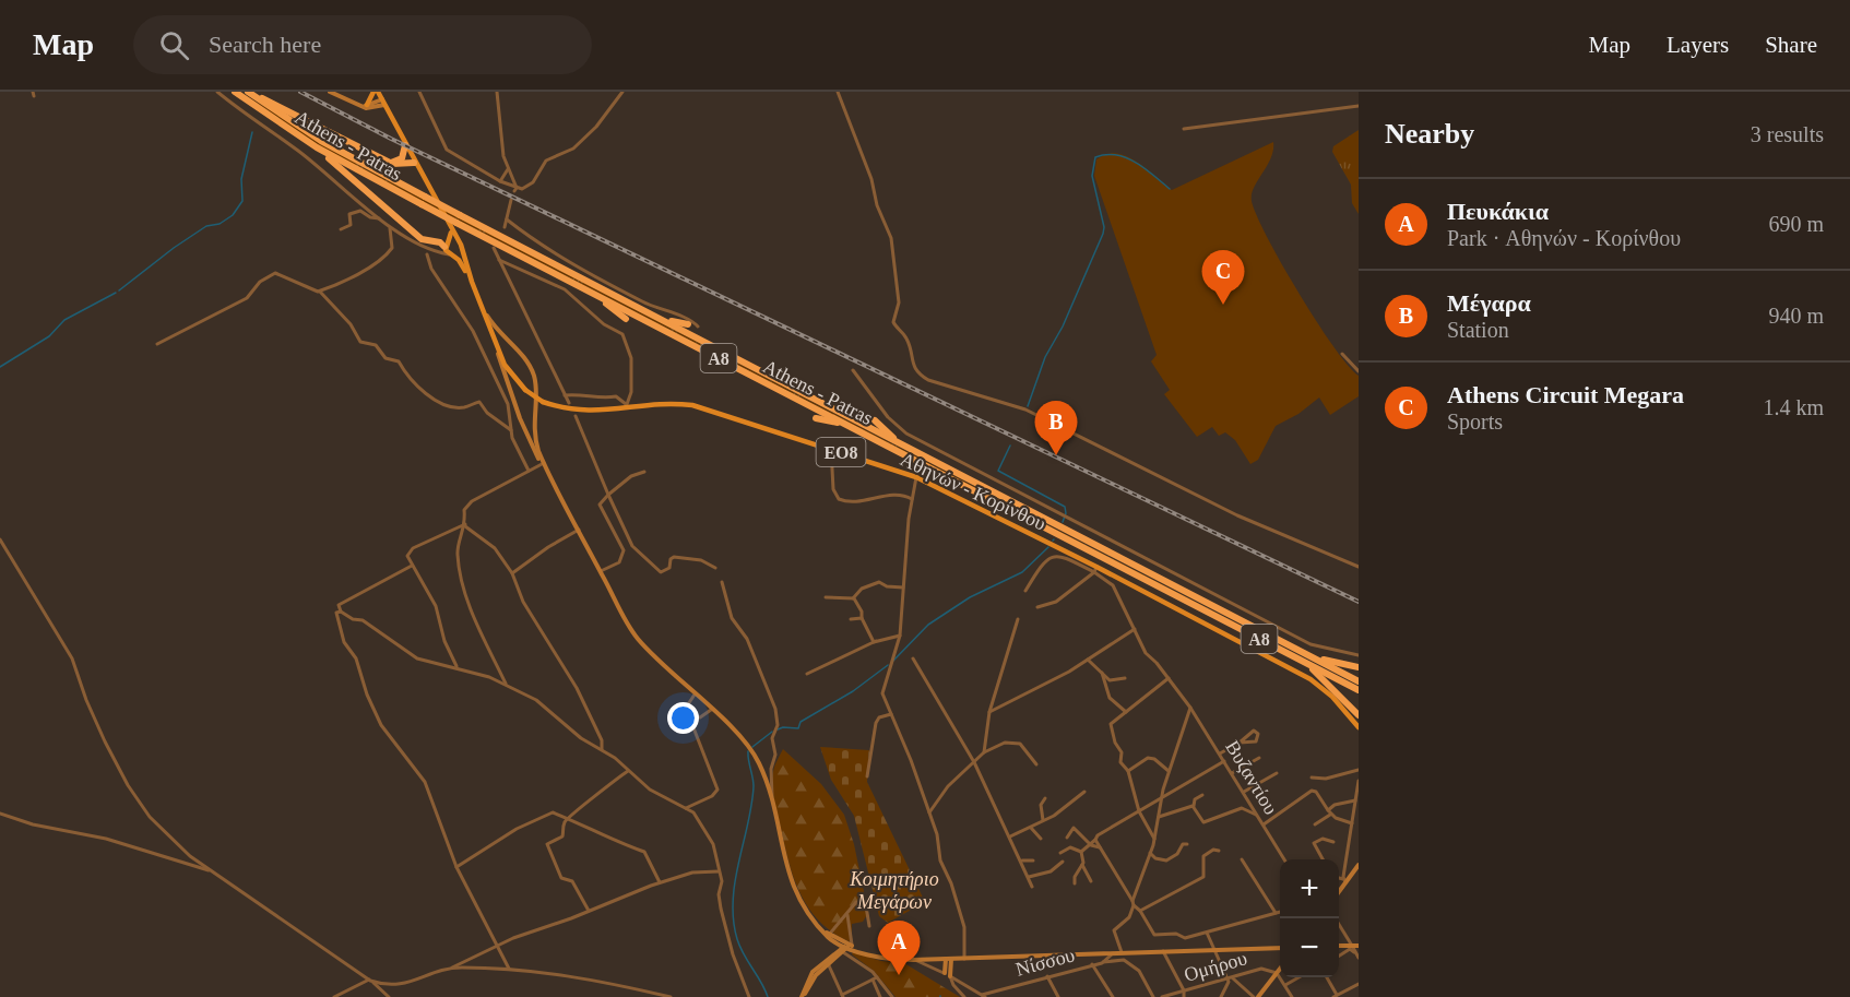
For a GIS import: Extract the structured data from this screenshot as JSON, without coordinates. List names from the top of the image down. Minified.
{"streets":{"highway":["Athens - Patras","Α8"],"main road":["ΕΟ8","Αθηνών - Κορίνθου"],"street":["Βυζαντίου","Νίσσου","Ομήρου"]},"crossings":[["ΕΟ8","Αθηνών - Κορίνθου"],["Αθηνών - Κορίνθου","Βυζαντίου"]],"parks":["Κοιμητήριο Μεγάρων"],"page":{"header":"Map","search":"Search here","nav":["Map","Layers","Share"],"heading":["Nearby","3 results"],"list":[{"mark":"A","name":"Πευκάκια","note":"Park · Αθηνών - Κορίνθου","value":"690 m"},{"mark":"B","name":"Μέγαρα","note":"Station","value":"940 m"},{"mark":"C","name":"Athens Circuit Megara","note":"Sports","value":"1.4 km"}],"pins":["C","B","A"],"map_buttons":["+","−"]}}
